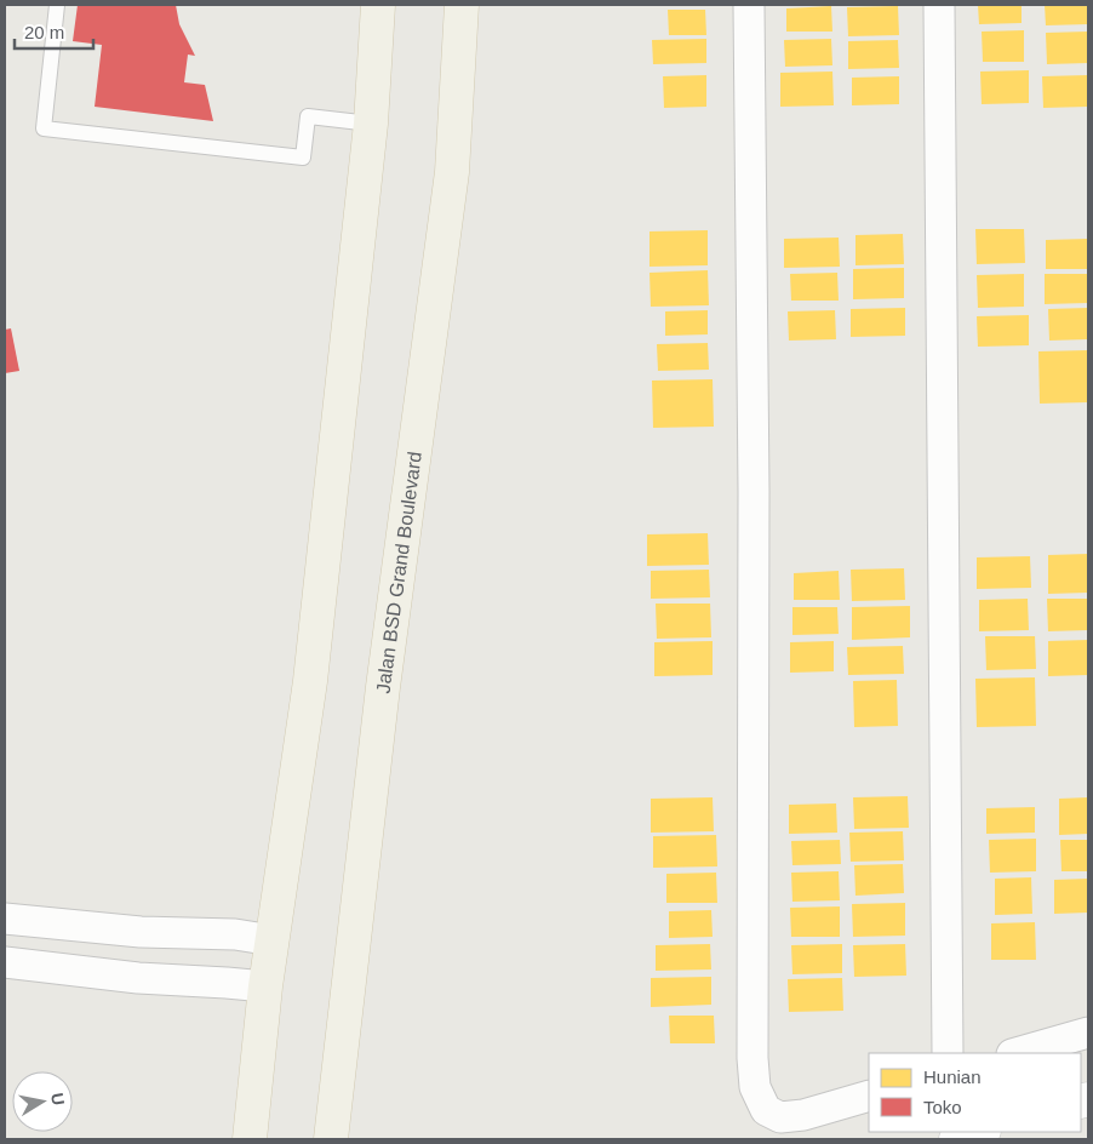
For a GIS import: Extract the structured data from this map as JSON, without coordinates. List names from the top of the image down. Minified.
{"streets":{"main road":["Jalan BSD Grand Boulevard"]},"legend":["Hunian","Toko"],"scale_bar":"20 m","north":"right"}
